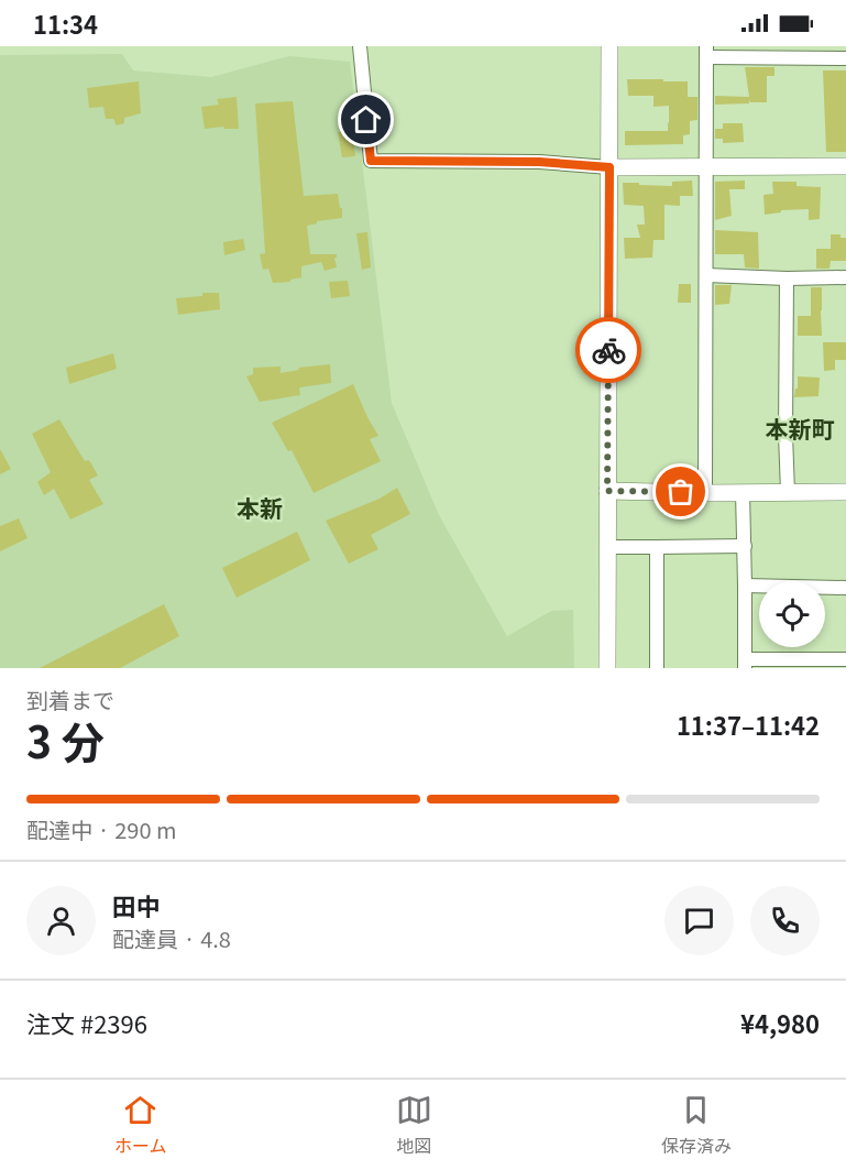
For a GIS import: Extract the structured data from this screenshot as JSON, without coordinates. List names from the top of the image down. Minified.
{"districts":["本新町","本新"],"page":{"status":"11:34","heading":["3 分","到着まで","11:37–11:42"],"panel":["田中","配達員 · 4.8","注文 #2396","¥4,980"],"bar":"配達中 · 290 m","tabs":["ホーム","地図","保存済み"]}}
